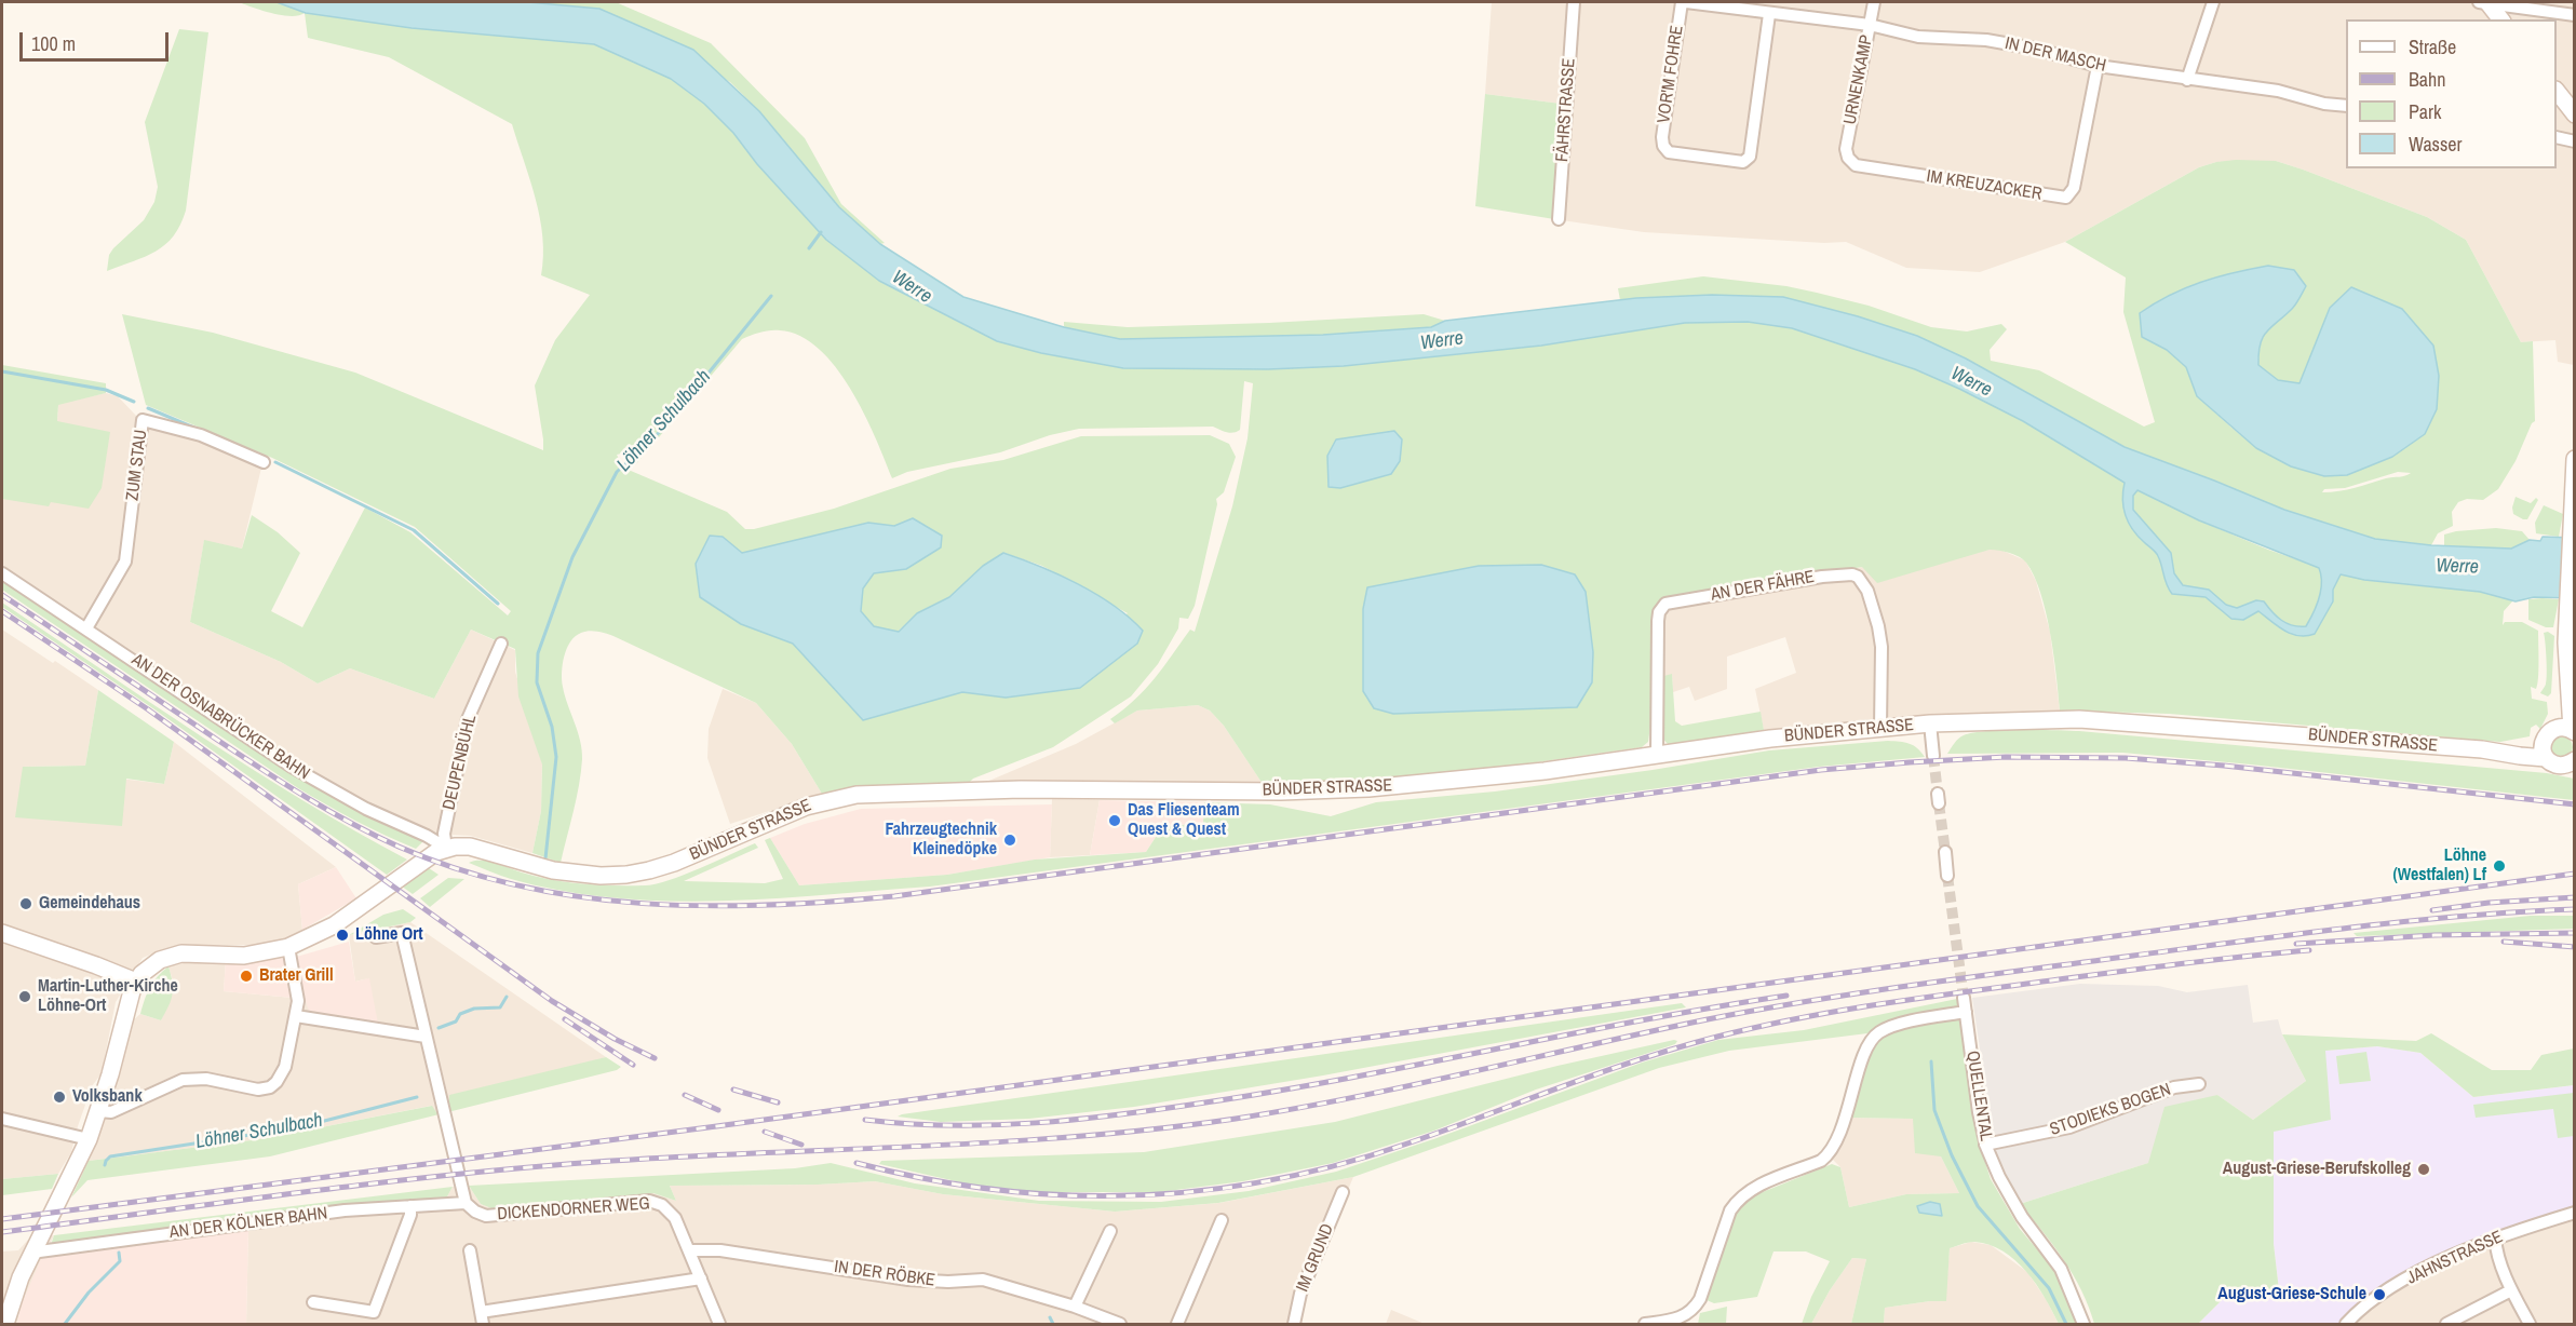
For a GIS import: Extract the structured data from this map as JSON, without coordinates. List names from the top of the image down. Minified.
{"streets":{"main road":["BÜNDER STRASSE"],"street":["IN DER MASCH","VOR'M FOHRE","URNENKAMP","FÄHRSTRASSE","IM KREUZACKER","ZUM STAU","AN DER FÄHRE","AN DER OSNABRÜCKER BAHN","DEUPENBÜHL","QUELLENTAL","STODIEKS BOGEN","DICKENDORNER WEG","AN DER KÖLNER BAHN","IM GRUND","JAHNSTRASSE","IN DER RÖBKE"]},"crossings":[["IN DER MASCH","VOR'M FOHRE"],["IN DER MASCH","URNENKAMP"],["IN DER MASCH","IM KREUZACKER"],["URNENKAMP","IM KREUZACKER"],["ZUM STAU","AN DER OSNABRÜCKER BAHN"],["AN DER FÄHRE","BÜNDER STRASSE"],["AN DER OSNABRÜCKER BAHN","BÜNDER STRASSE"],["AN DER OSNABRÜCKER BAHN","DEUPENBÜHL"],["BÜNDER STRASSE","DEUPENBÜHL"],["QUELLENTAL","STODIEKS BOGEN"],["DICKENDORNER WEG","AN DER KÖLNER BAHN"],["DICKENDORNER WEG","IN DER RÖBKE"]],"water":["Werre","Löhner Schulbach"],"places":["Das Fliesenteam Quest & Quest","Fahrzeugtechnik Kleinedöpke","Löhne (Westfalen) Lf","Gemeindehaus","Löhne Ort","Brater Grill","Martin-Luther-Kirche Löhne-Ort","Volksbank","August-Griese-Berufskolleg","August-Griese-Schule"],"legend":["Straße","Bahn","Park","Wasser"],"scale_bar":"100 m"}
